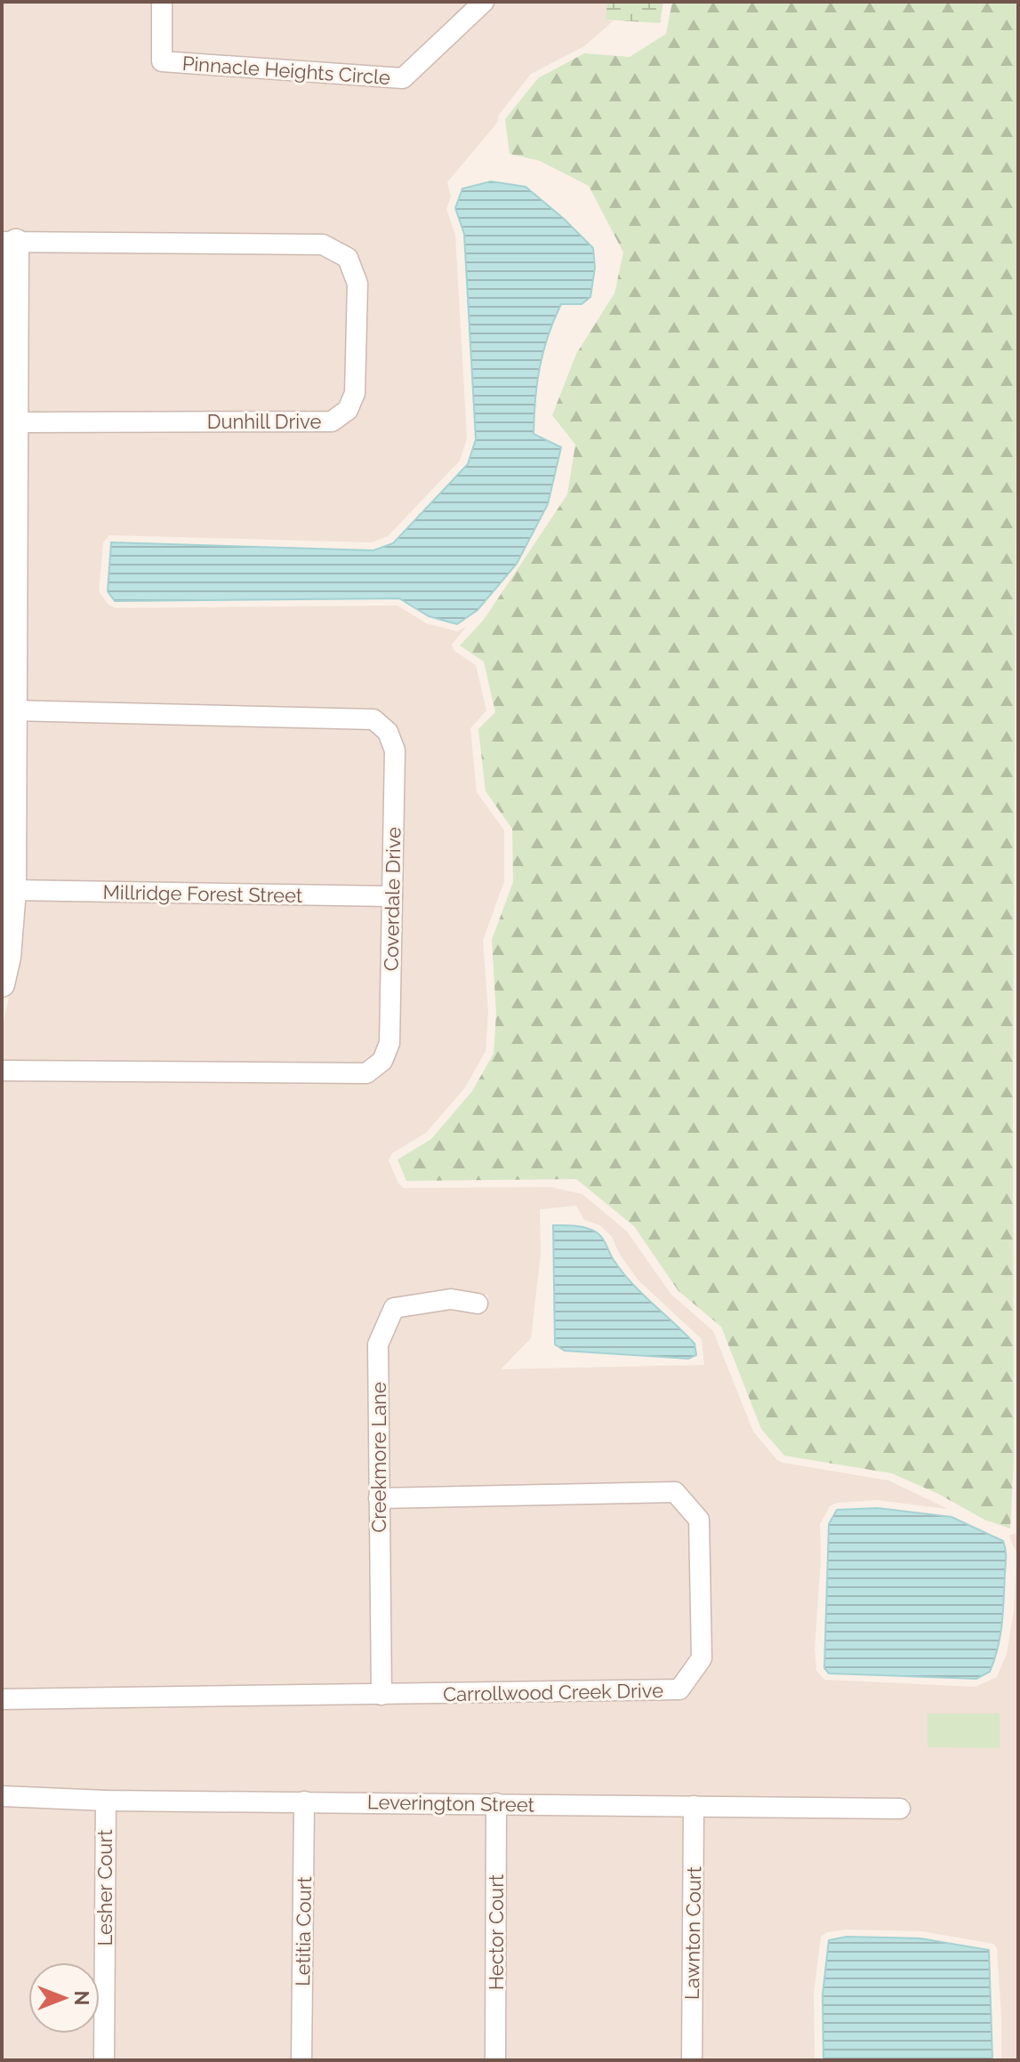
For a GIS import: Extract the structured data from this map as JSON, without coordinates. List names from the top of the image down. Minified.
{"streets":{"street":["Pinnacle Heights Circle","Dunhill Drive","Millridge Forest Street","Coverdale Drive","Creekmore Lane","Carrollwood Creek Drive","Leverington Street","Lesher Court","Letitia Court","Hector Court","Lawnton Court"]},"crossings":[["Millridge Forest Street","Coverdale Drive"],["Creekmore Lane","Carrollwood Creek Drive"],["Leverington Street","Lesher Court"],["Leverington Street","Letitia Court"],["Leverington Street","Hector Court"],["Leverington Street","Lawnton Court"]],"north":"right"}
